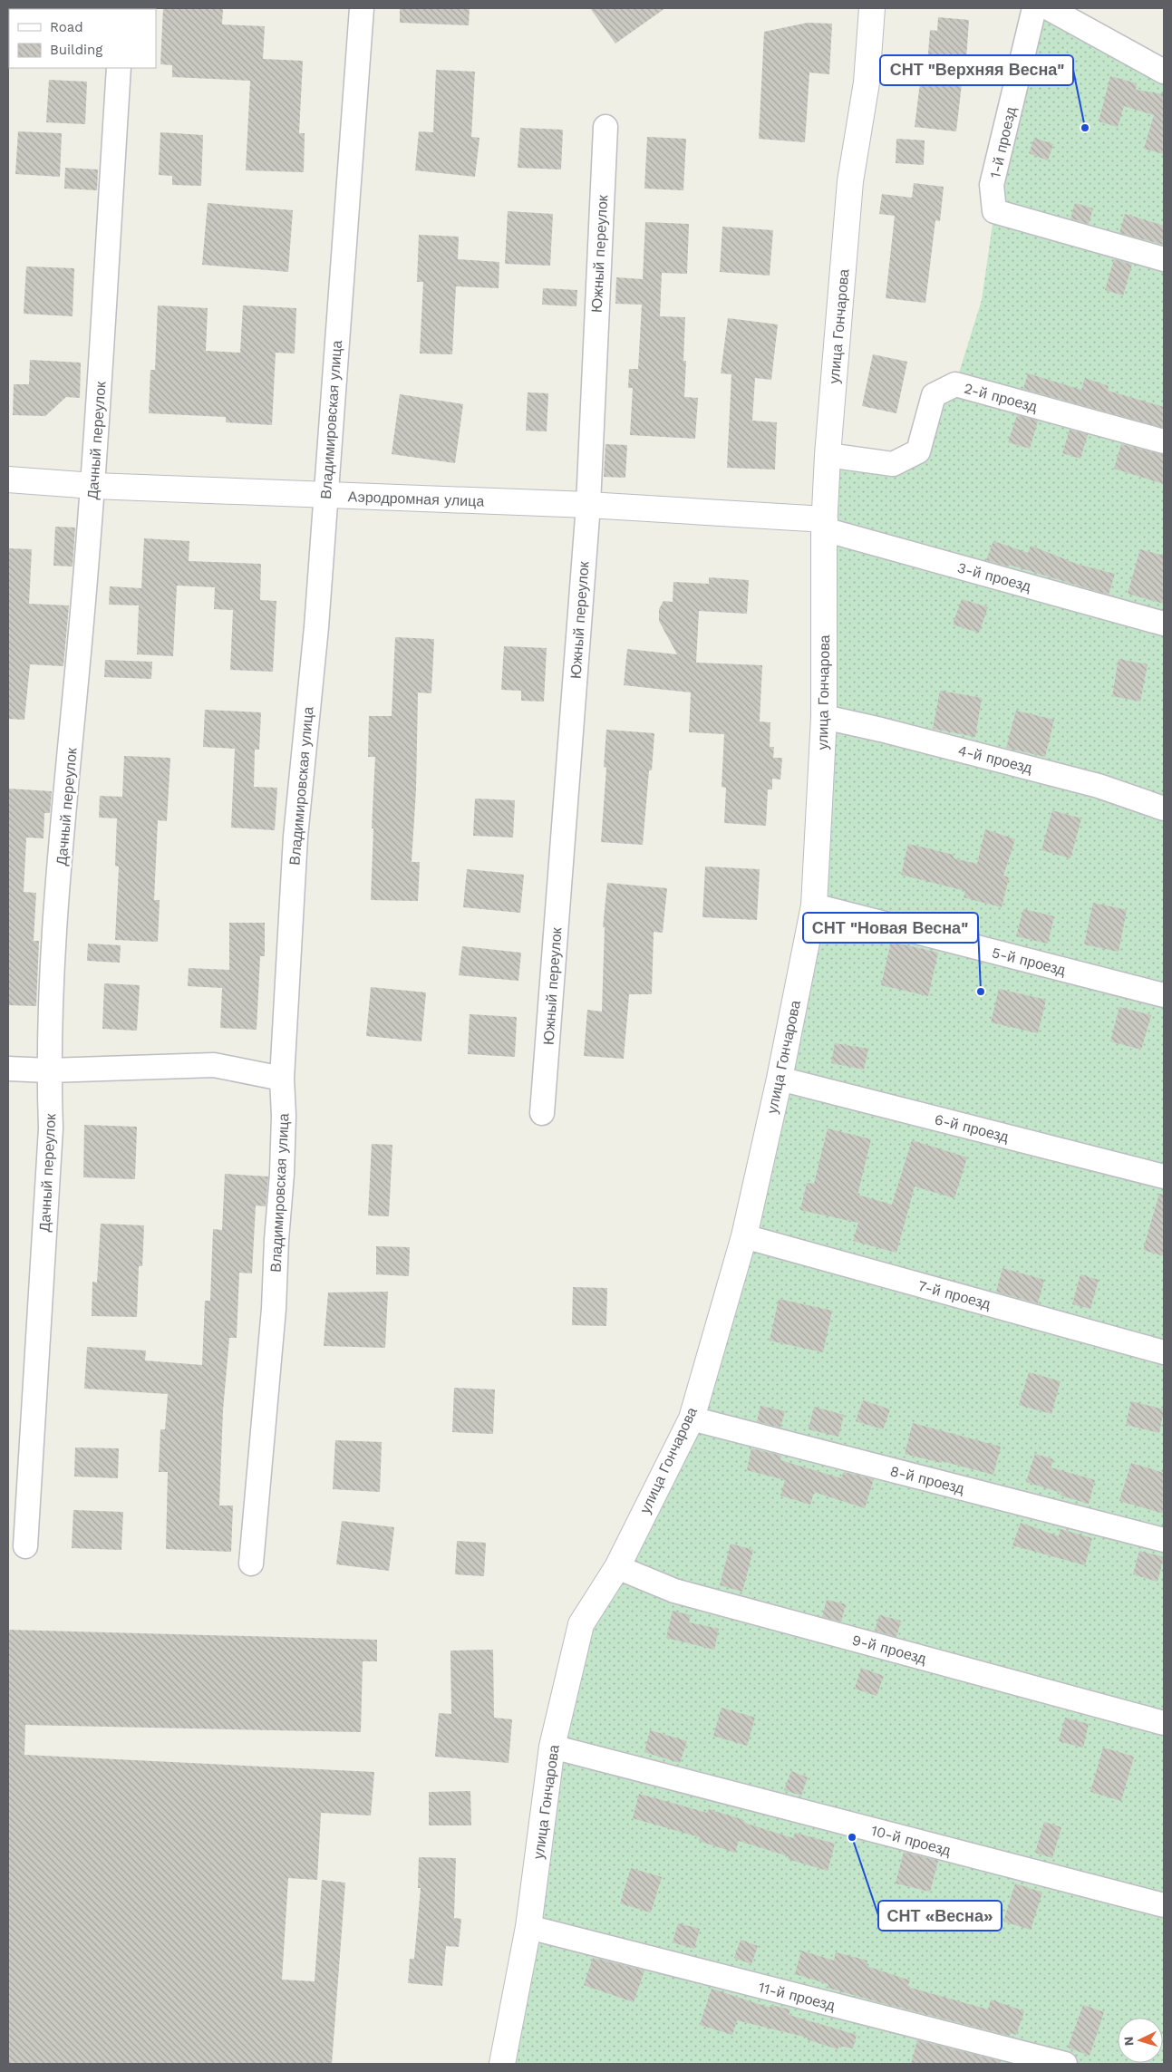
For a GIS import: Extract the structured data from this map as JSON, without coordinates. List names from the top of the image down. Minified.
{"streets":{"street":["1-й проезд","Южный переулок","улица Гончарова","2-й проезд","Владимировская улица","Дачный переулок","Аэродромная улица","3-й проезд","4-й проезд","5-й проезд","6-й проезд","7-й проезд","8-й проезд","9-й проезд","10-й проезд","11-й проезд"]},"crossings":[["Южный переулок","Аэродромная улица"],["улица Гончарова","2-й проезд"],["улица Гончарова","Аэродромная улица"],["улица Гончарова","3-й проезд"],["улица Гончарова","4-й проезд"],["улица Гончарова","5-й проезд"],["улица Гончарова","6-й проезд"],["улица Гончарова","7-й проезд"],["улица Гончарова","8-й проезд"],["улица Гончарова","9-й проезд"],["улица Гончарова","10-й проезд"],["улица Гончарова","11-й проезд"],["Владимировская улица","Аэродромная улица"],["Дачный переулок","Аэродромная улица"],["Аэродромная улица","3-й проезд"]],"places":["СНТ \"Верхняя Весна\"","СНТ \"Новая Весна\"","СНТ «Весна»"],"legend":["Road","Building"],"north":"left"}
